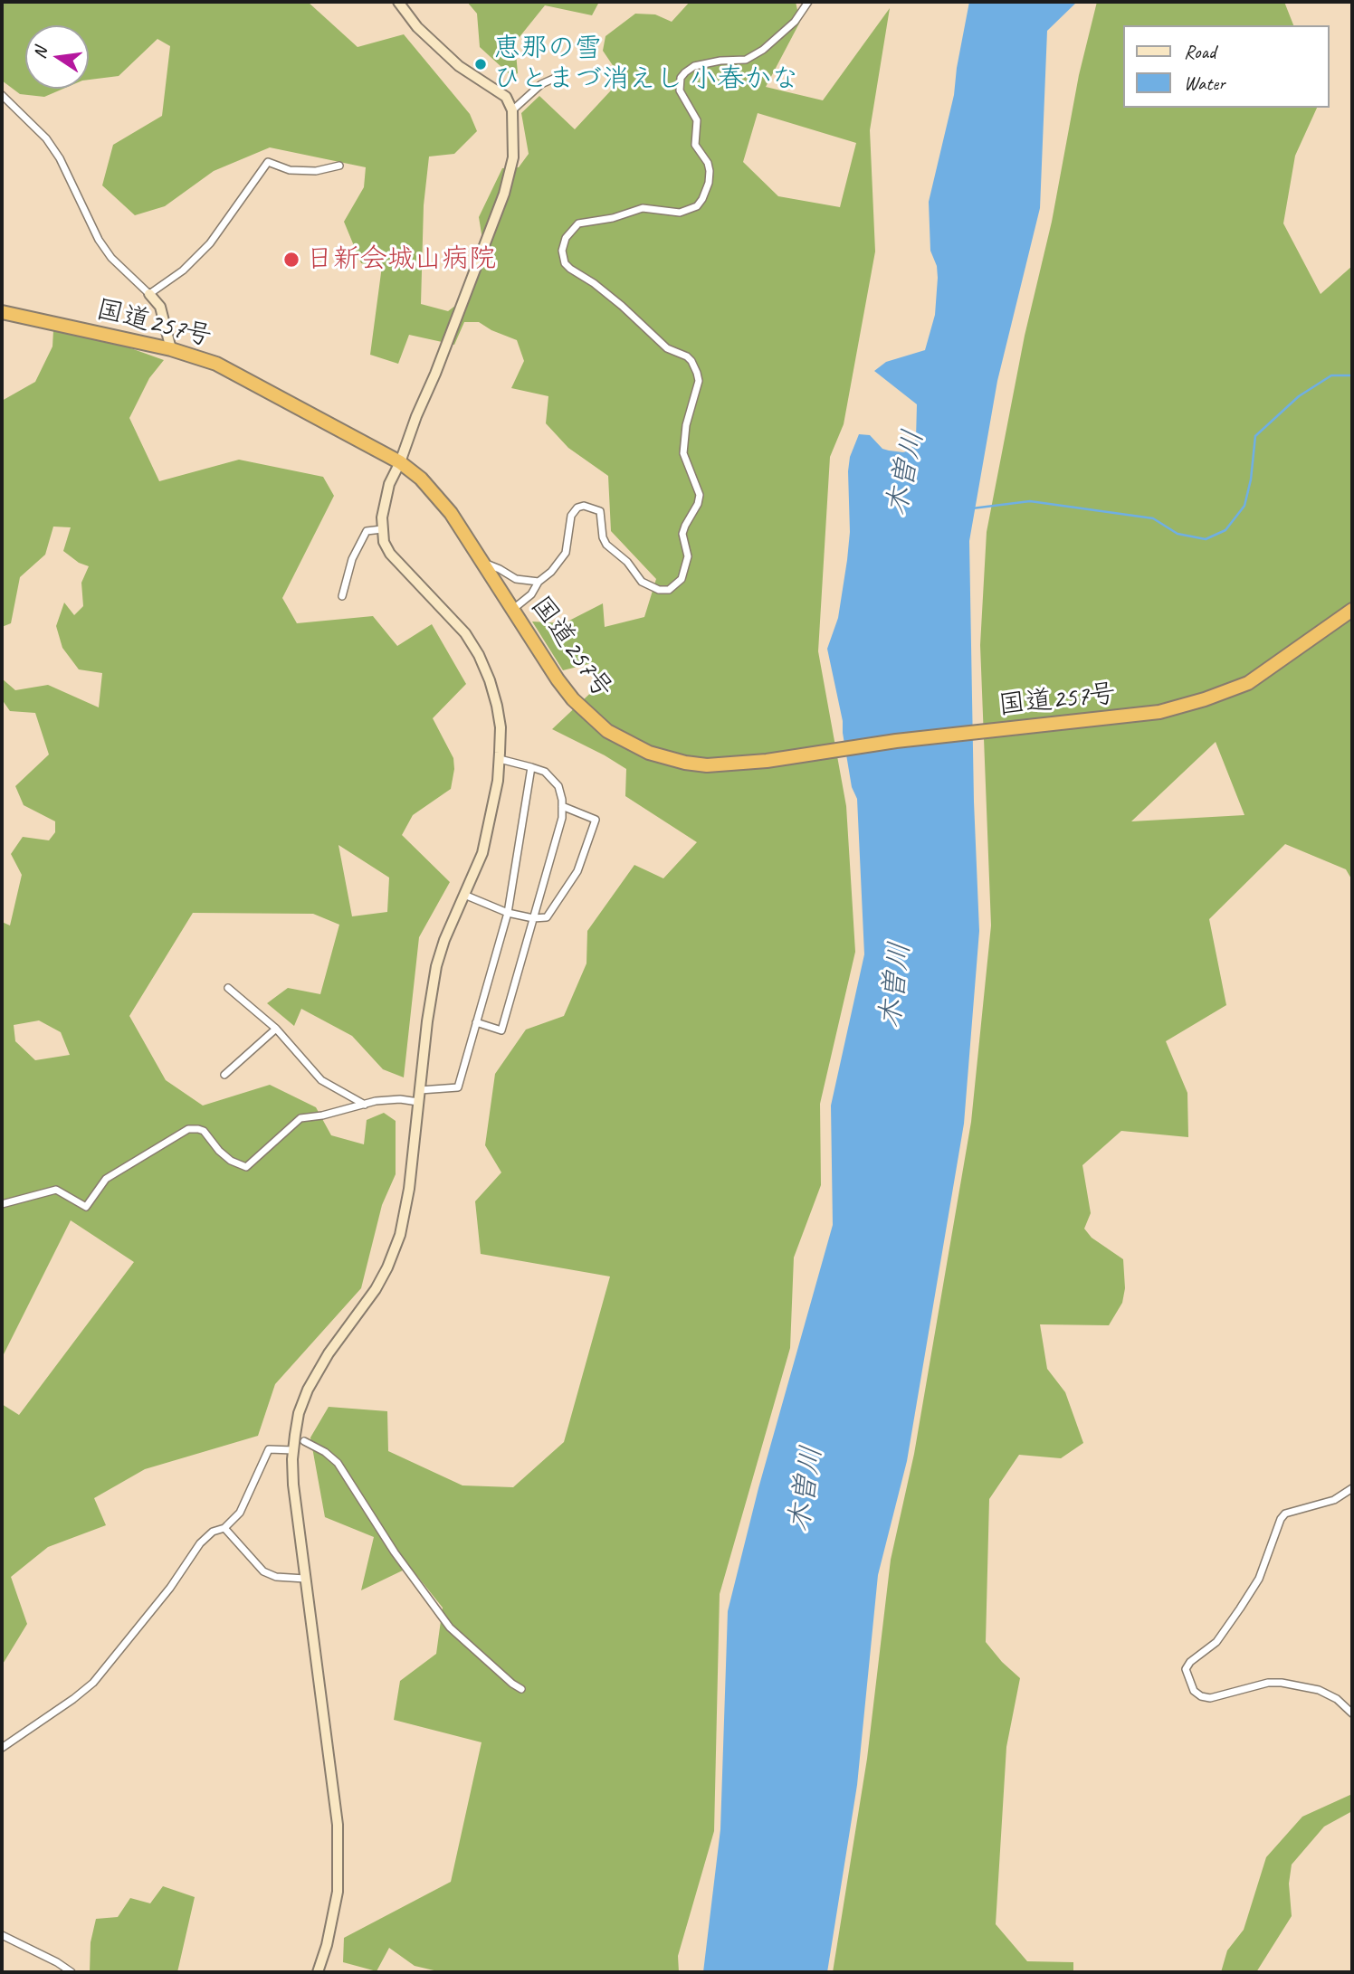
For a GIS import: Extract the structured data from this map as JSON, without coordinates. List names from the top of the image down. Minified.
{"streets":{"highway":["国道257号"]},"water":["木曽川"],"places":["恵那の雪 ひとまづ消えし 小春かな","日新会城山病院"],"legend":["Road","Water"],"north":"left"}
